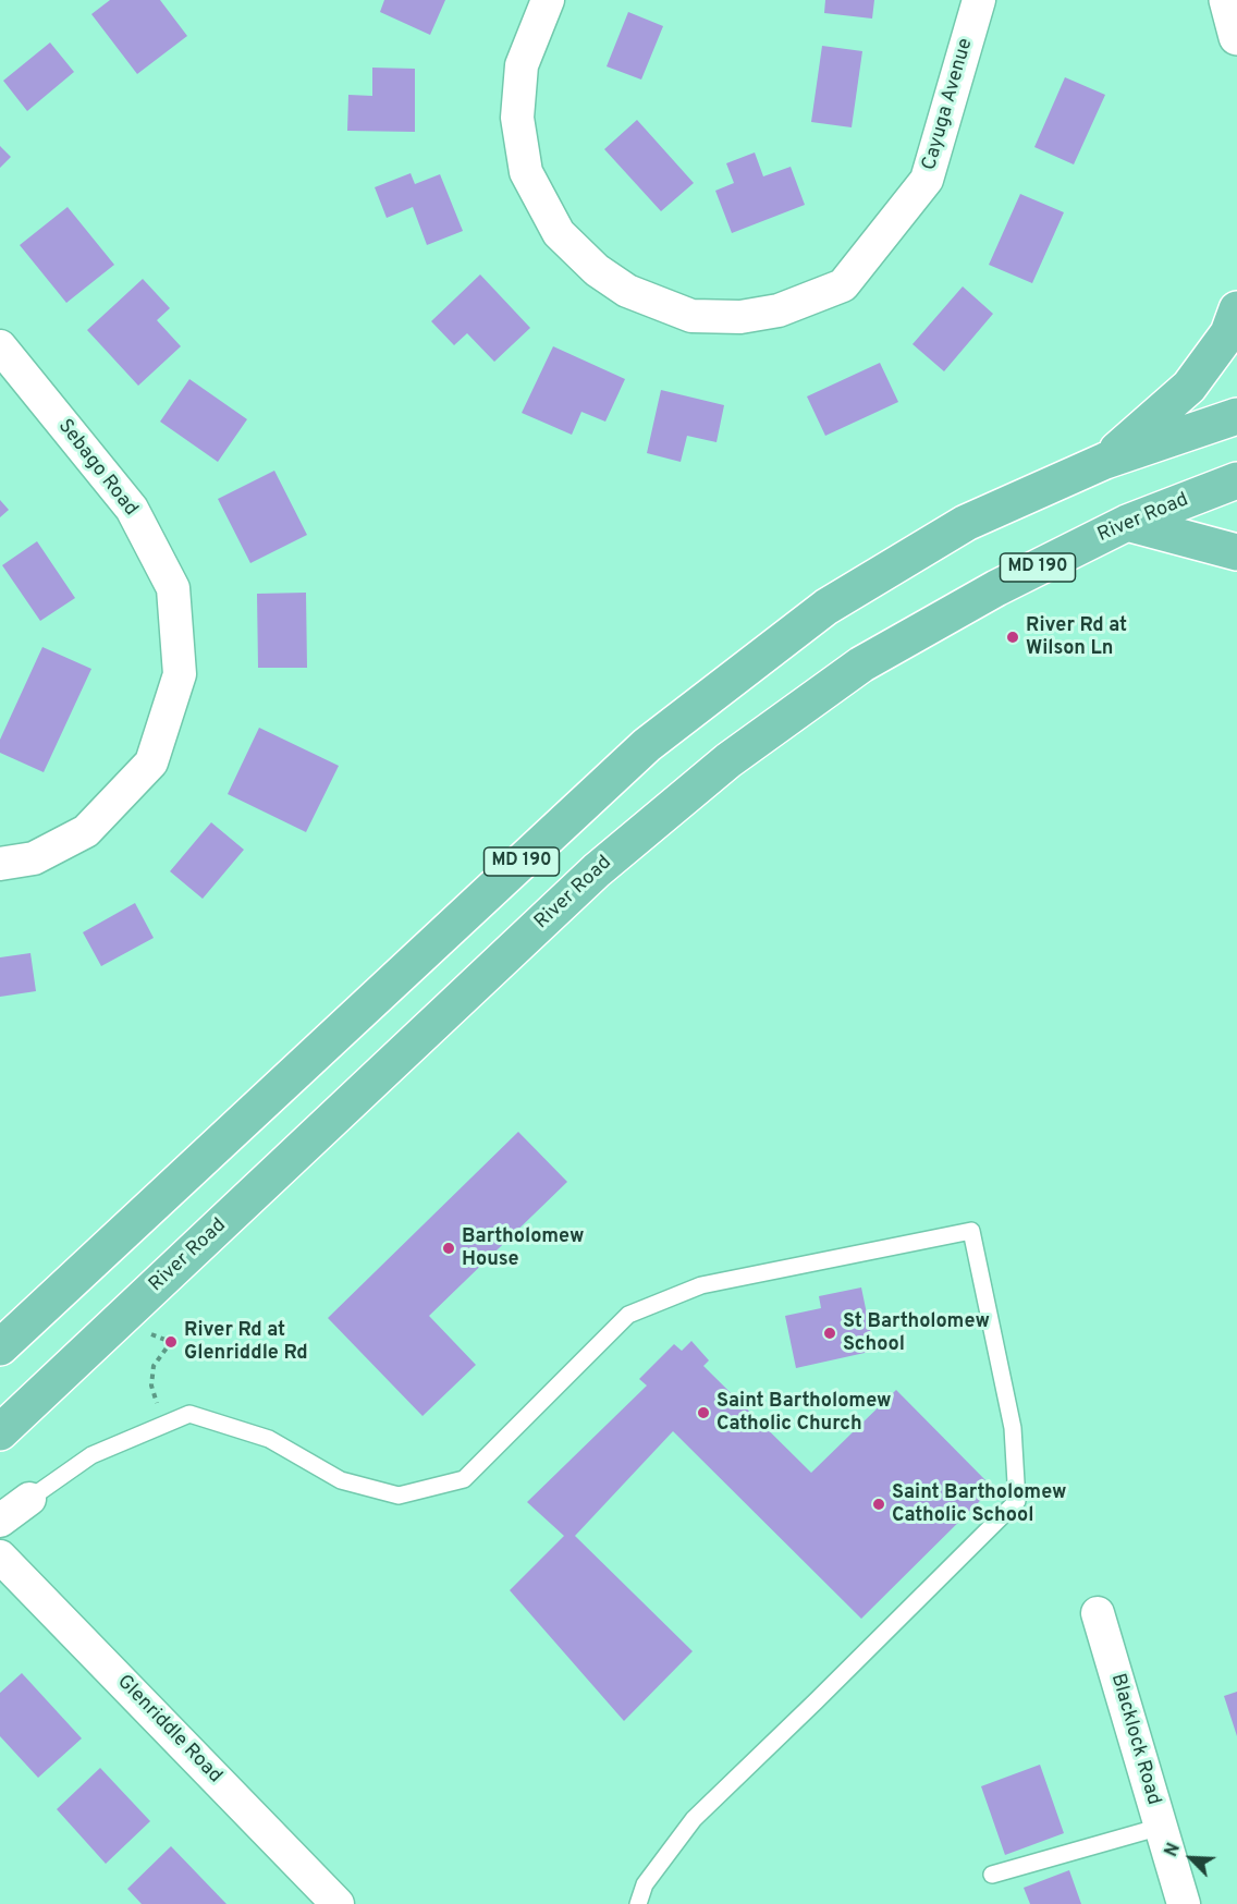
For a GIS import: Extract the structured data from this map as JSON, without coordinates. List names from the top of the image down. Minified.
{"streets":{"main road":["River Road","MD 190"],"street":["Cayuga Avenue","Sebago Road","Glenriddle Road","Blacklock Road"]},"places":["River Rd at Wilson Ln","Bartholomew House","St Bartholomew School","River Rd at Glenriddle Rd","Saint Bartholomew Catholic Church","Saint Bartholomew Catholic School"],"north":"top left"}
